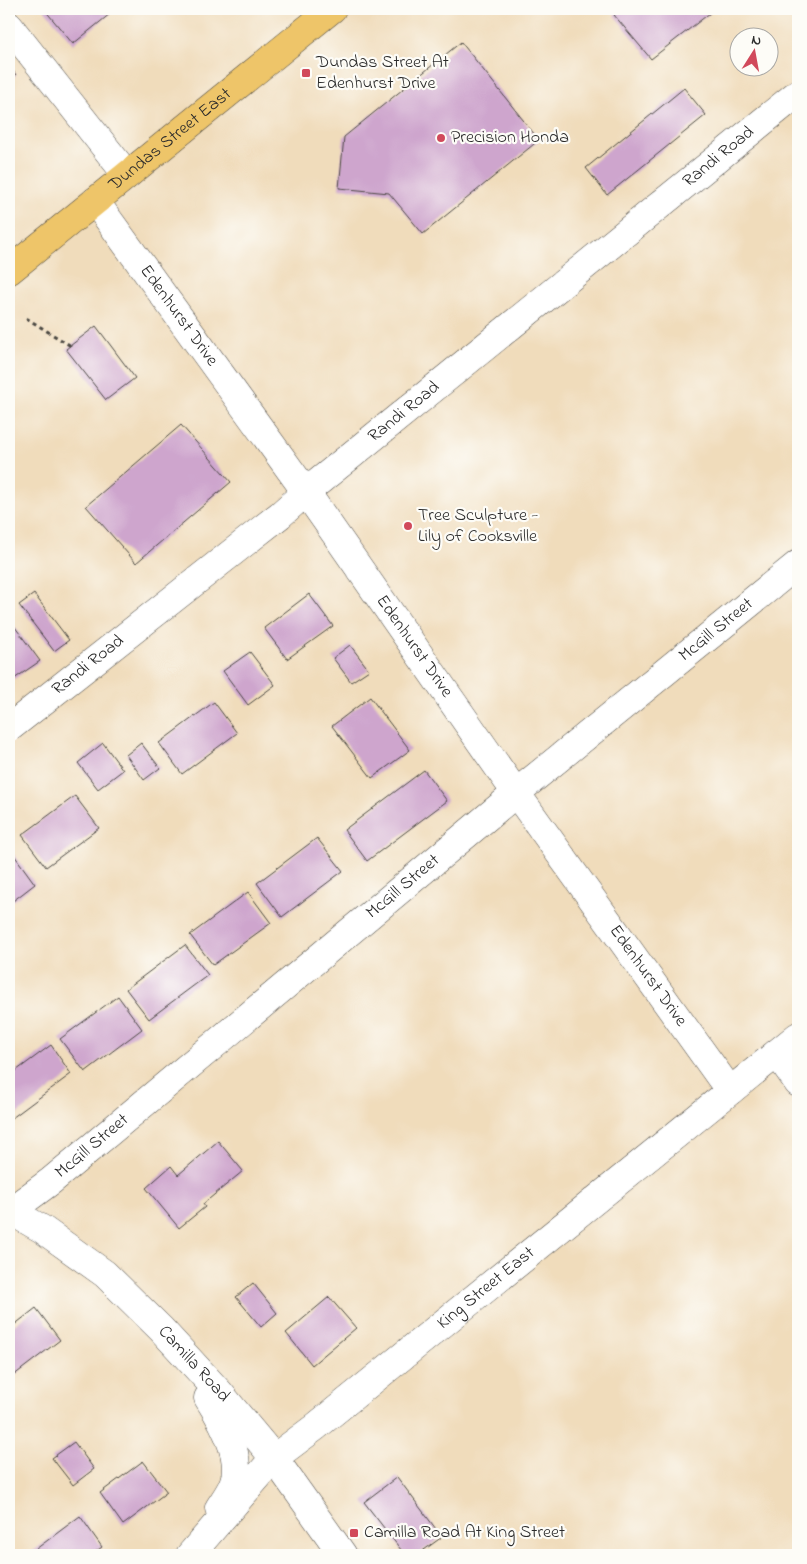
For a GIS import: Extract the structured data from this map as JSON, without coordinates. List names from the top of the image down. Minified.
{"streets":{"main road":["Dundas Street East"],"street":["Randi Road","Edenhurst Drive","McGill Street","King Street East","Camilla Road"]},"crossings":[["Dundas Street East","Edenhurst Drive"],["Randi Road","Edenhurst Drive"],["Edenhurst Drive","McGill Street"],["Edenhurst Drive","King Street East"],["McGill Street","Camilla Road"],["King Street East","Camilla Road"]],"places":{"transit":["Dundas Street At Edenhurst Drive","Camilla Road At King Street"],"other":["Precision Honda","Tree Sculpture - Lily of Cooksville"]},"north":"top"}
